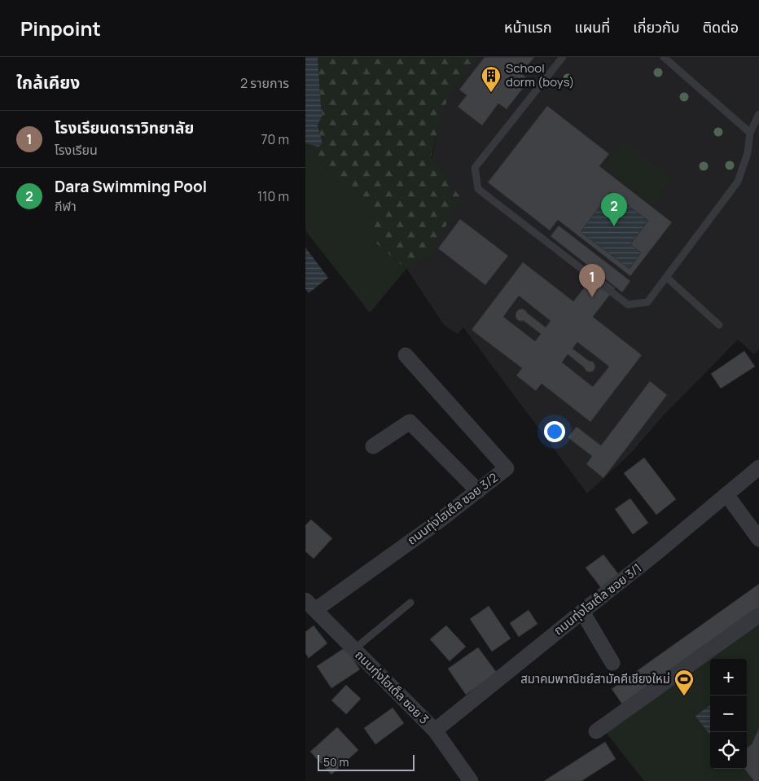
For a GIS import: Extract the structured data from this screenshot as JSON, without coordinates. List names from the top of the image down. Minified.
{"streets":{"street":["ถนนทุ่งโฮเต็ล ซอย 3/2","ถนนทุ่งโฮเต็ล ซอย 3/1","ถนนทุ่งโฮเต็ล ซอย 3"]},"crossings":[["ถนนทุ่งโฮเต็ล ซอย 3/2","ถนนทุ่งโฮเต็ล ซอย 3"],["ถนนทุ่งโฮเต็ล ซอย 3/1","ถนนทุ่งโฮเต็ล ซอย 3"]],"places":{"building":["School dorm (boys)"],"sports":["สมาคมพาณิชย์สามัคคีเชียงใหม่"]},"scale_bar":"50 m","page":{"header":"Pinpoint","nav":["หน้าแรก","แผนที่","เกี่ยวกับ","ติดต่อ"],"heading":["ใกล้เคียง","2 รายการ"],"list":[{"mark":"1","name":"โรงเรียนดาราวิทยาลัย","note":"โรงเรียน","value":"70 m"},{"mark":"2","name":"Dara Swimming Pool","note":"กีฬา","value":"110 m"}],"pins":["2","1"],"map_buttons":["+","−"],"scale":"50 m"}}
